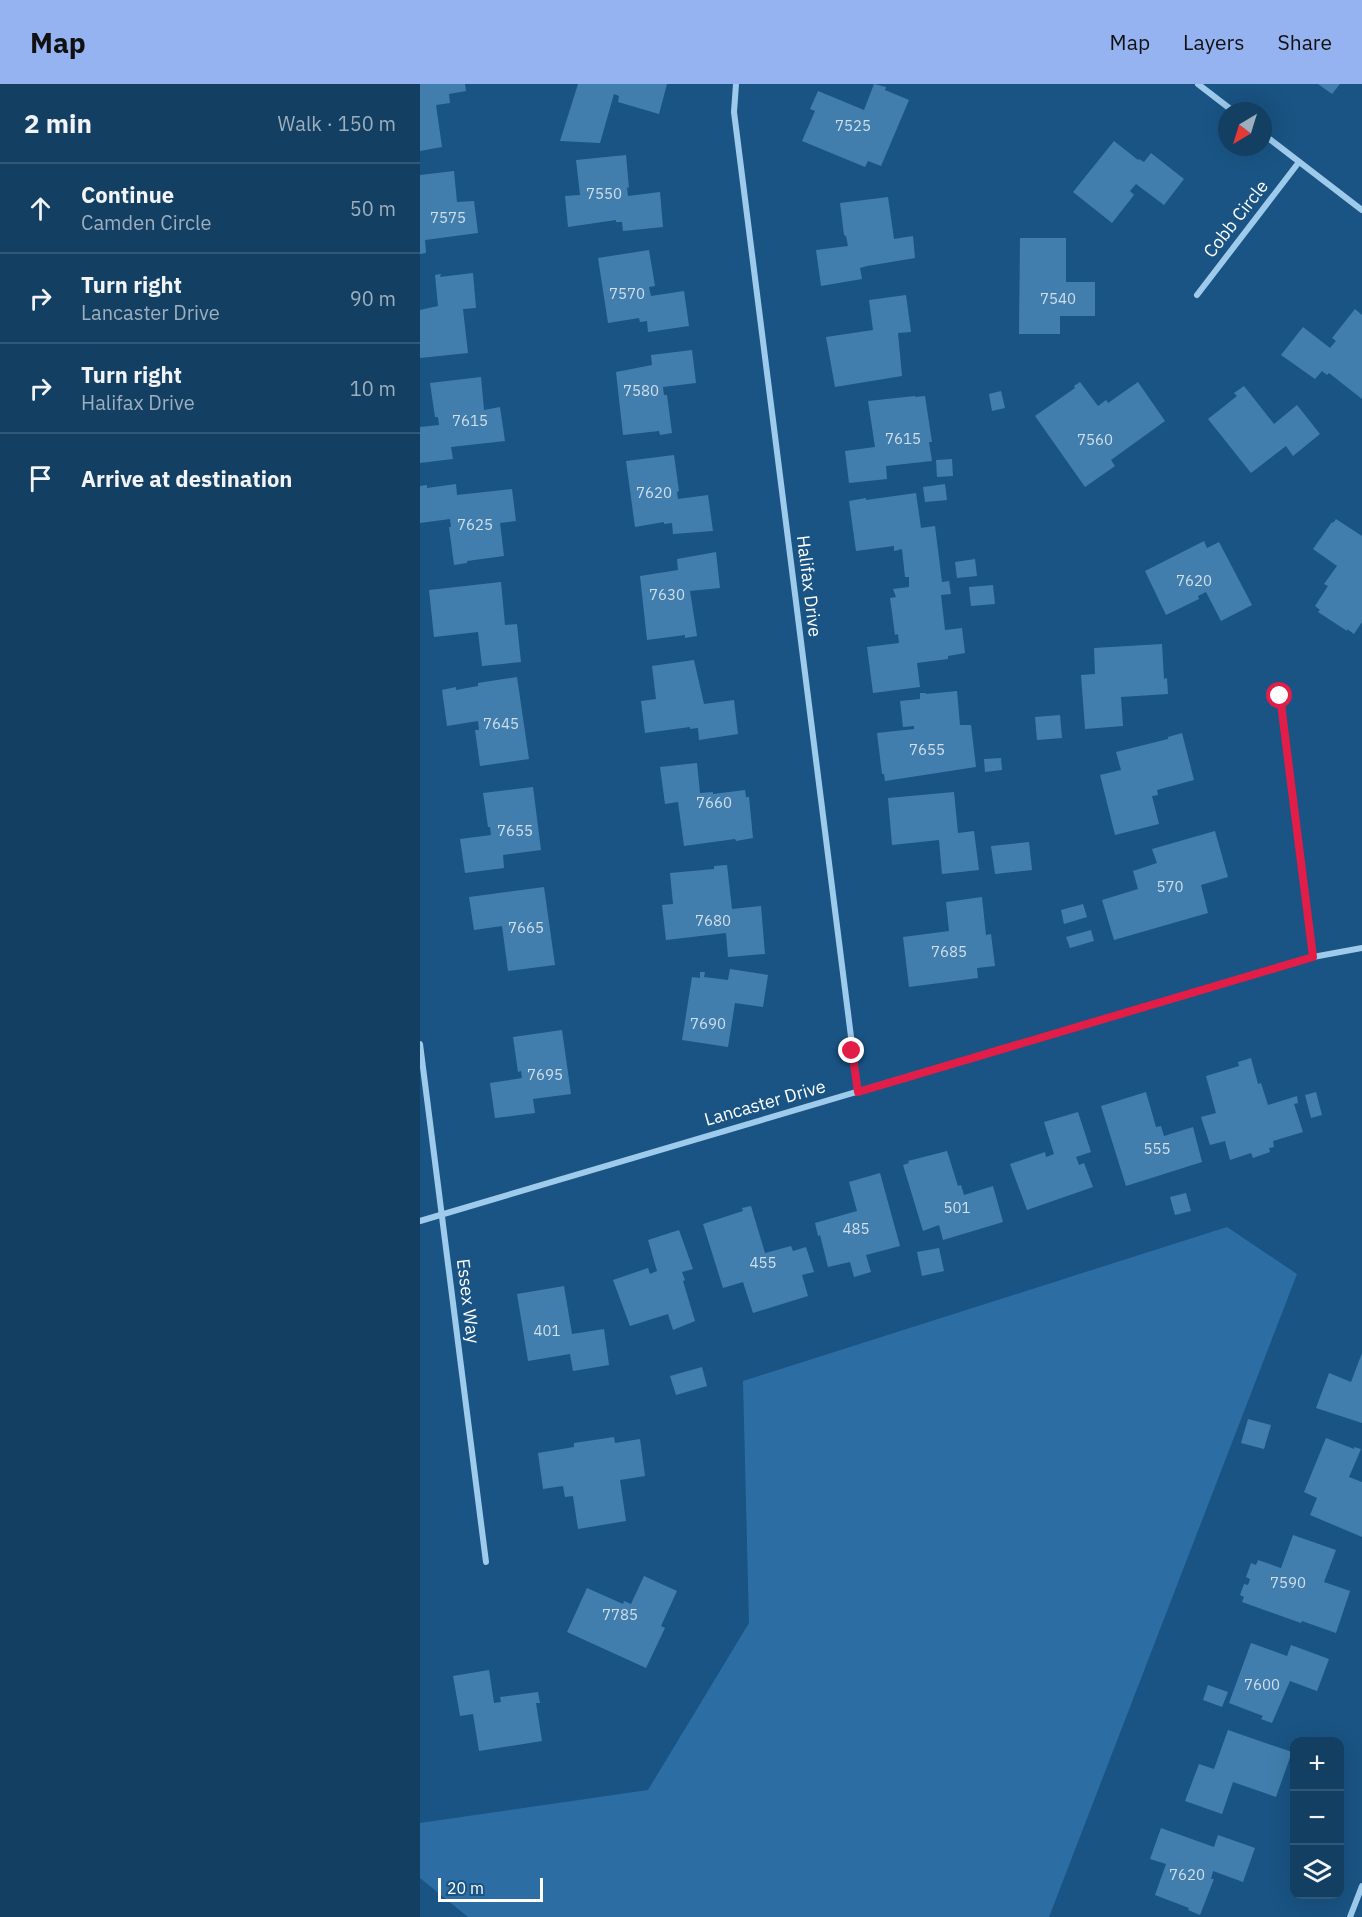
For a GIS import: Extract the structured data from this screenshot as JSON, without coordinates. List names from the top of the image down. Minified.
{"streets":{"street":["Cobb Circle","Halifax Drive","Lancaster Drive","Essex Way"]},"crossings":[["Halifax Drive","Lancaster Drive"],["Lancaster Drive","Essex Way"]],"house_numbers":["7525","7550","7575","7570","7540","7580","7615","7615","7560","7620","7625","7620","7630","7645","7655","7660","7655","570","7680","7665","7685","7690","7695","555","501","485","455","401","7590","7785","7600","7620"],"scale_bar":"20 m","north":"bottom left","page":{"header":"Map","nav":["Map","Layers","Share"],"heading":["2 min","Walk · 150 m"],"list":[["Continue","Camden Circle","50 m"],["Turn right","Lancaster Drive","90 m"],["Turn right","Halifax Drive","10 m"],"Arrive at destination"],"map_buttons":["+","−"],"scale":"20 m"}}
